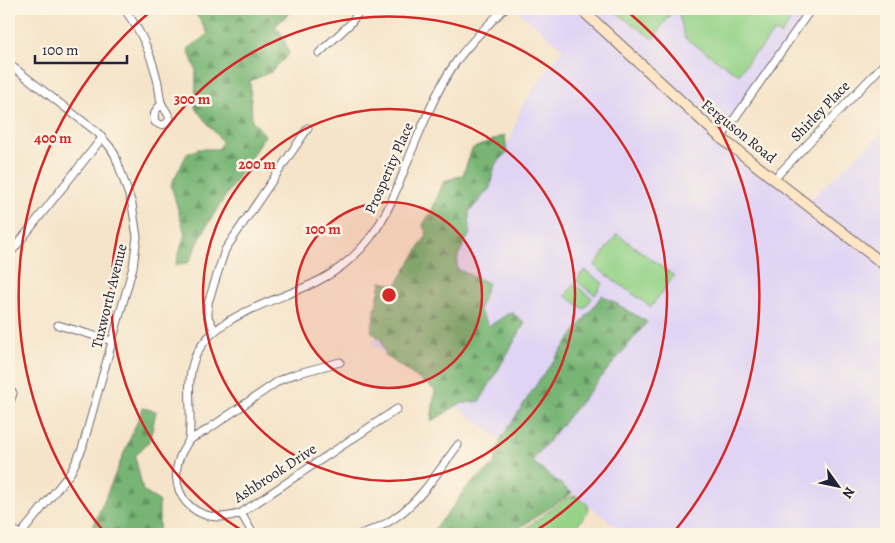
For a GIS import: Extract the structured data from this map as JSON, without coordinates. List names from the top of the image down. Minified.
{"streets":{"street":["Shirley Place","Ferguson Road","Prosperity Place","Tuxworth Avenue","Ashbrook Drive"]},"crossings":[["Shirley Place","Ferguson Road"],["Prosperity Place","Ashbrook Drive"]],"scale_bar":"100 m","north":"bottom right","rings":["300 m","400 m","200 m","100 m"]}
